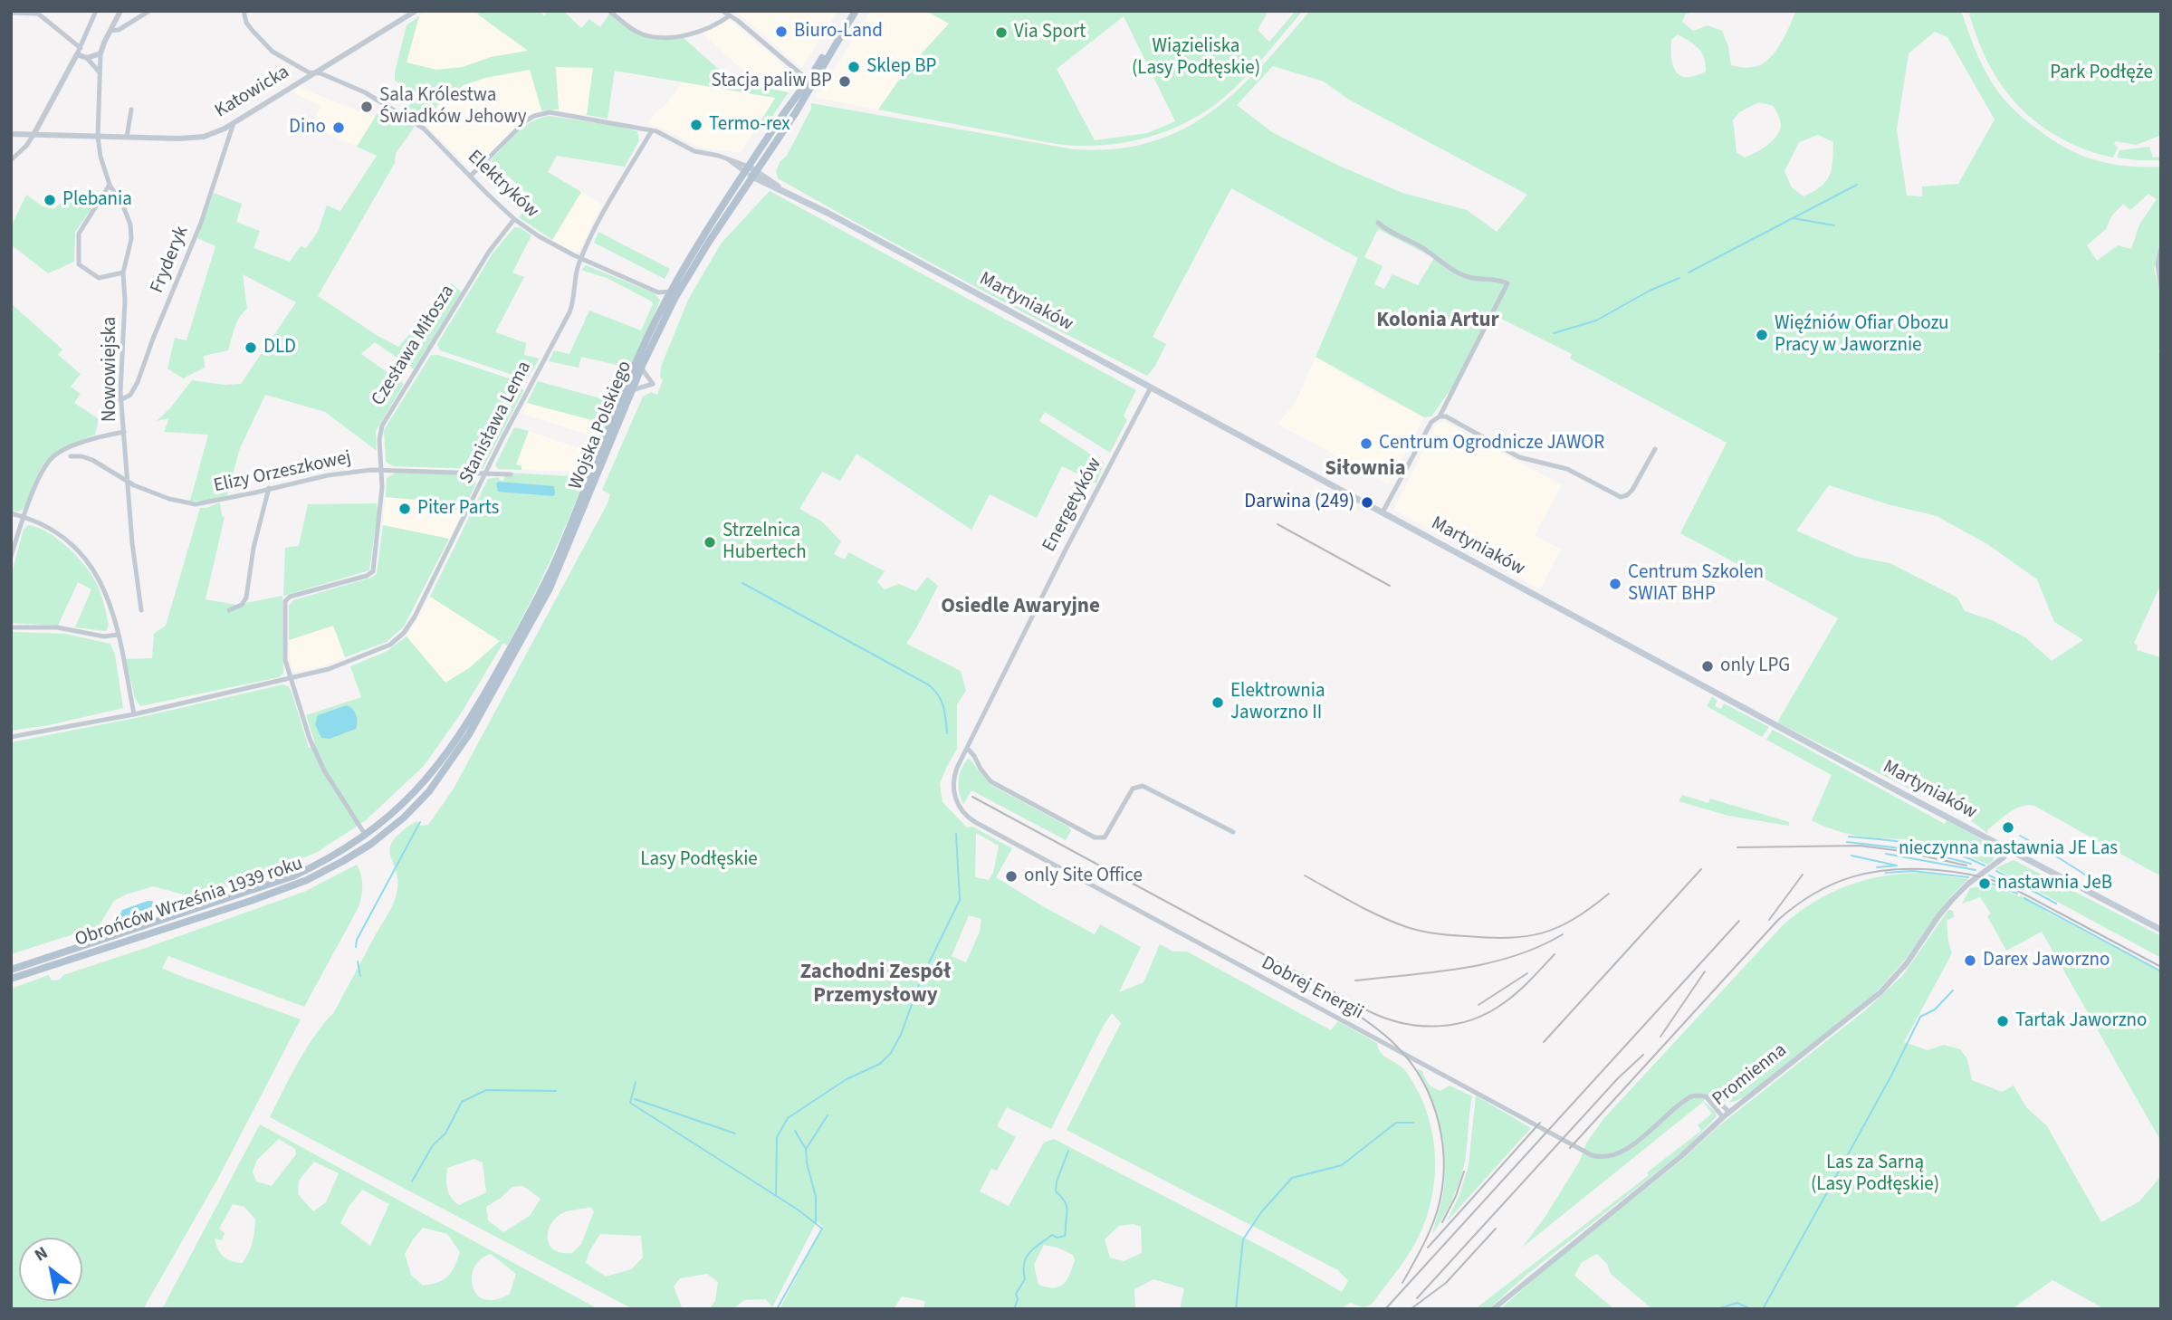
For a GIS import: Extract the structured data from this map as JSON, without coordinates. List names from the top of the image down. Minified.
{"streets":{"main road":["Martyniaków","Wojska Polskiego","Obrońców Września 1939 roku"],"street":["Katowicka","Elektryków","Fryderyk","Czesława Miłosza","Nowowiejska","Stanisława Lema","Elizy Orzeszkowej","Energetyków","Dobrej Energii","Promienna"]},"crossings":[["Katowicka","Elektryków"],["Katowicka","Fryderyk"],["Katowicka","Nowowiejska"],["Elektryków","Czesława Miłosza"],["Elektryków","Stanisława Lema"],["Fryderyk","Nowowiejska"],["Martyniaków","Wojska Polskiego"],["Martyniaków","Energetyków"],["Martyniaków","Promienna"],["Czesława Miłosza","Stanisława Lema"],["Czesława Miłosza","Wojska Polskiego"],["Czesława Miłosza","Elizy Orzeszkowej"],["Czesława Miłosza","Obrońców Września 1939 roku"],["Nowowiejska","Elizy Orzeszkowej"],["Stanisława Lema","Elizy Orzeszkowej"],["Wojska Polskiego","Obrońców Września 1939 roku"],["Energetyków","Dobrej Energii"]],"districts":["Kolonia Artur","Siłownia","Osiedle Awaryjne","Zachodni Zespół Przemysłowy"],"parks":["Wiązieliska (Lasy Podłęskie)","Park Podłęże","Lasy Podłęskie","Las za Sarną (Lasy Podłęskie)"],"places":["Biuro-Land","Via Sport","Sklep BP","Stacja paliw BP","Sala Królestwa Świadków Jehowy","Termo-rex","Dino","Plebania","Więźniów Ofiar Obozu Pracy w Jaworznie","DLD","Centrum Ogrodnicze JAWOR","Darwina (249)","Piter Parts","Strzelnica Hubertech","Centrum Szkolen SWIAT BHP","only LPG","Elektrownia Jaworzno II","nieczynna nastawnia JE Las","only Site Office","nastawnia JeB","Darex Jaworzno","Tartak Jaworzno"],"north":"top left"}
